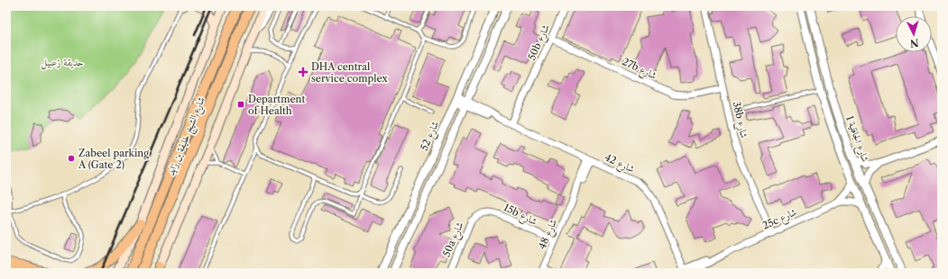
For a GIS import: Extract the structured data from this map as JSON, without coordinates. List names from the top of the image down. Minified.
{"streets":{"main road":["شارع الشيخ خليفة بن زايد"],"street":["50b شارع","27b شارع","38b شارع","شارع 52","شارع الجافلية 1","شارع 42","15b شارع","25c شارع","شارع 48","50a شارع"]},"crossings":[["50b شارع","27b شارع"],["50b شارع","شارع 42"],["27b شارع","38b شارع"],["38b شارع","25c شارع"],["شارع 52","شارع 42"],["شارع الجافلية 1","25c شارع"],["شارع 42","25c شارع"],["شارع 42","شارع 48"],["15b شارع","شارع 48"],["15b شارع","50a شارع"]],"parks":["حديقة زعبيل"],"places":{"health":["DHA central service complex"],"transit":["Department of Health"],"other":["Zabeel parking A (Gate 2)"]},"north":"bottom"}
